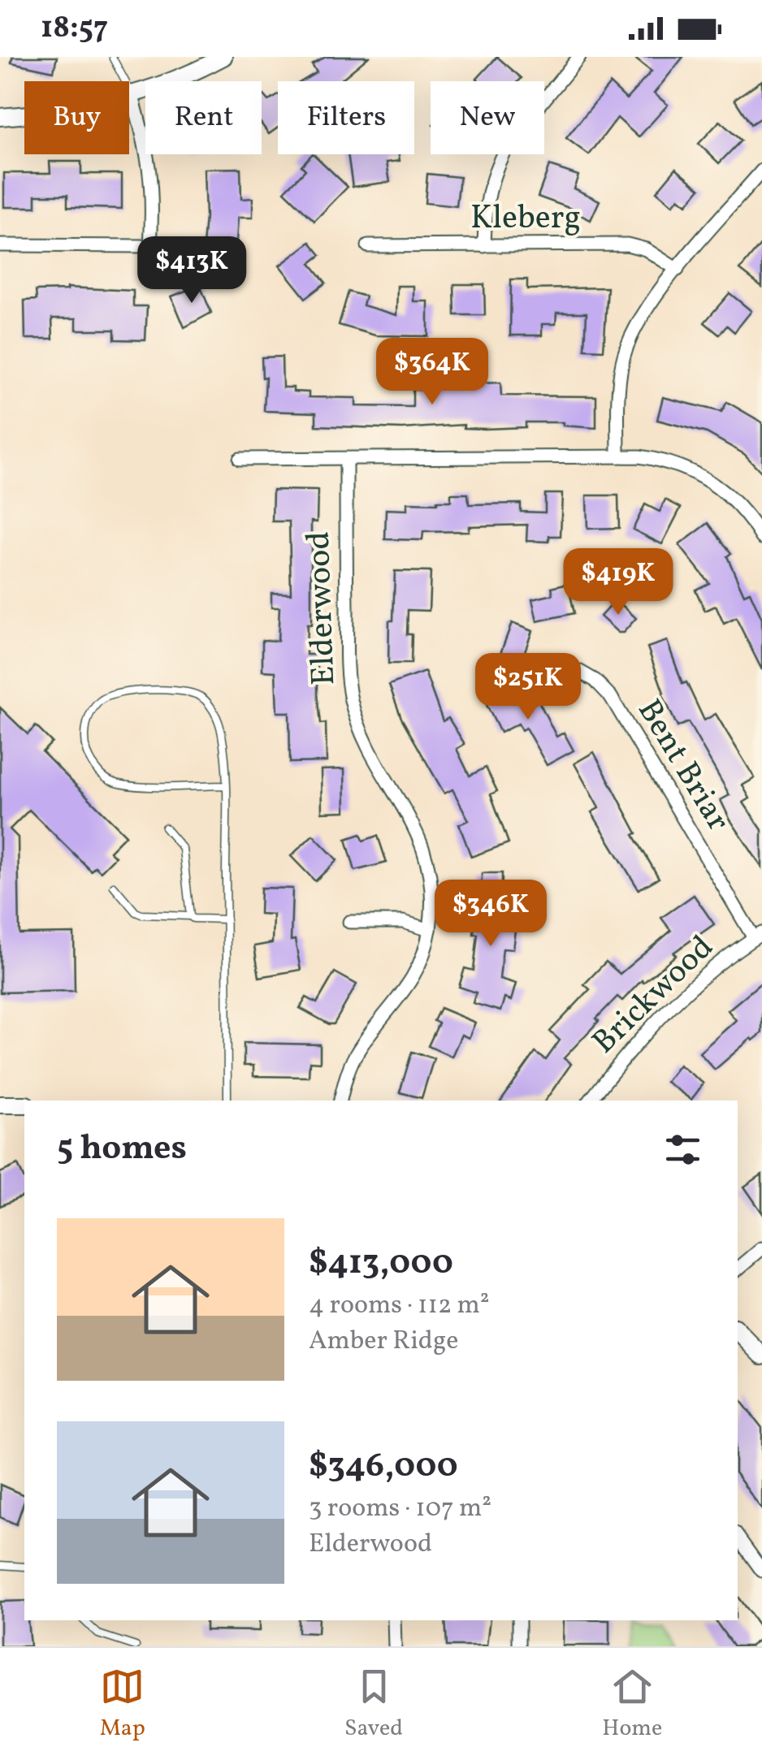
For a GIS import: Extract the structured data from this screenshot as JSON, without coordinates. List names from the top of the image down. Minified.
{"streets":{"street":["Kleberg","Elderwood","Bent Briar","Brickwood"]},"crossings":[["Bent Briar","Brickwood"]],"page":{"status":"18:57","chip":["Buy","Rent","Filters","New"],"price":["$413K","$364K","$419K","$251K","$346K"],"heading":"5 homes","list":[{"name":"$413,000","note":"4 rooms · 112 m² · Amber Ridge"},{"name":"$346,000","note":"3 rooms · 107 m² · Elderwood"}],"tabs":["Map","Saved","Home"]}}
